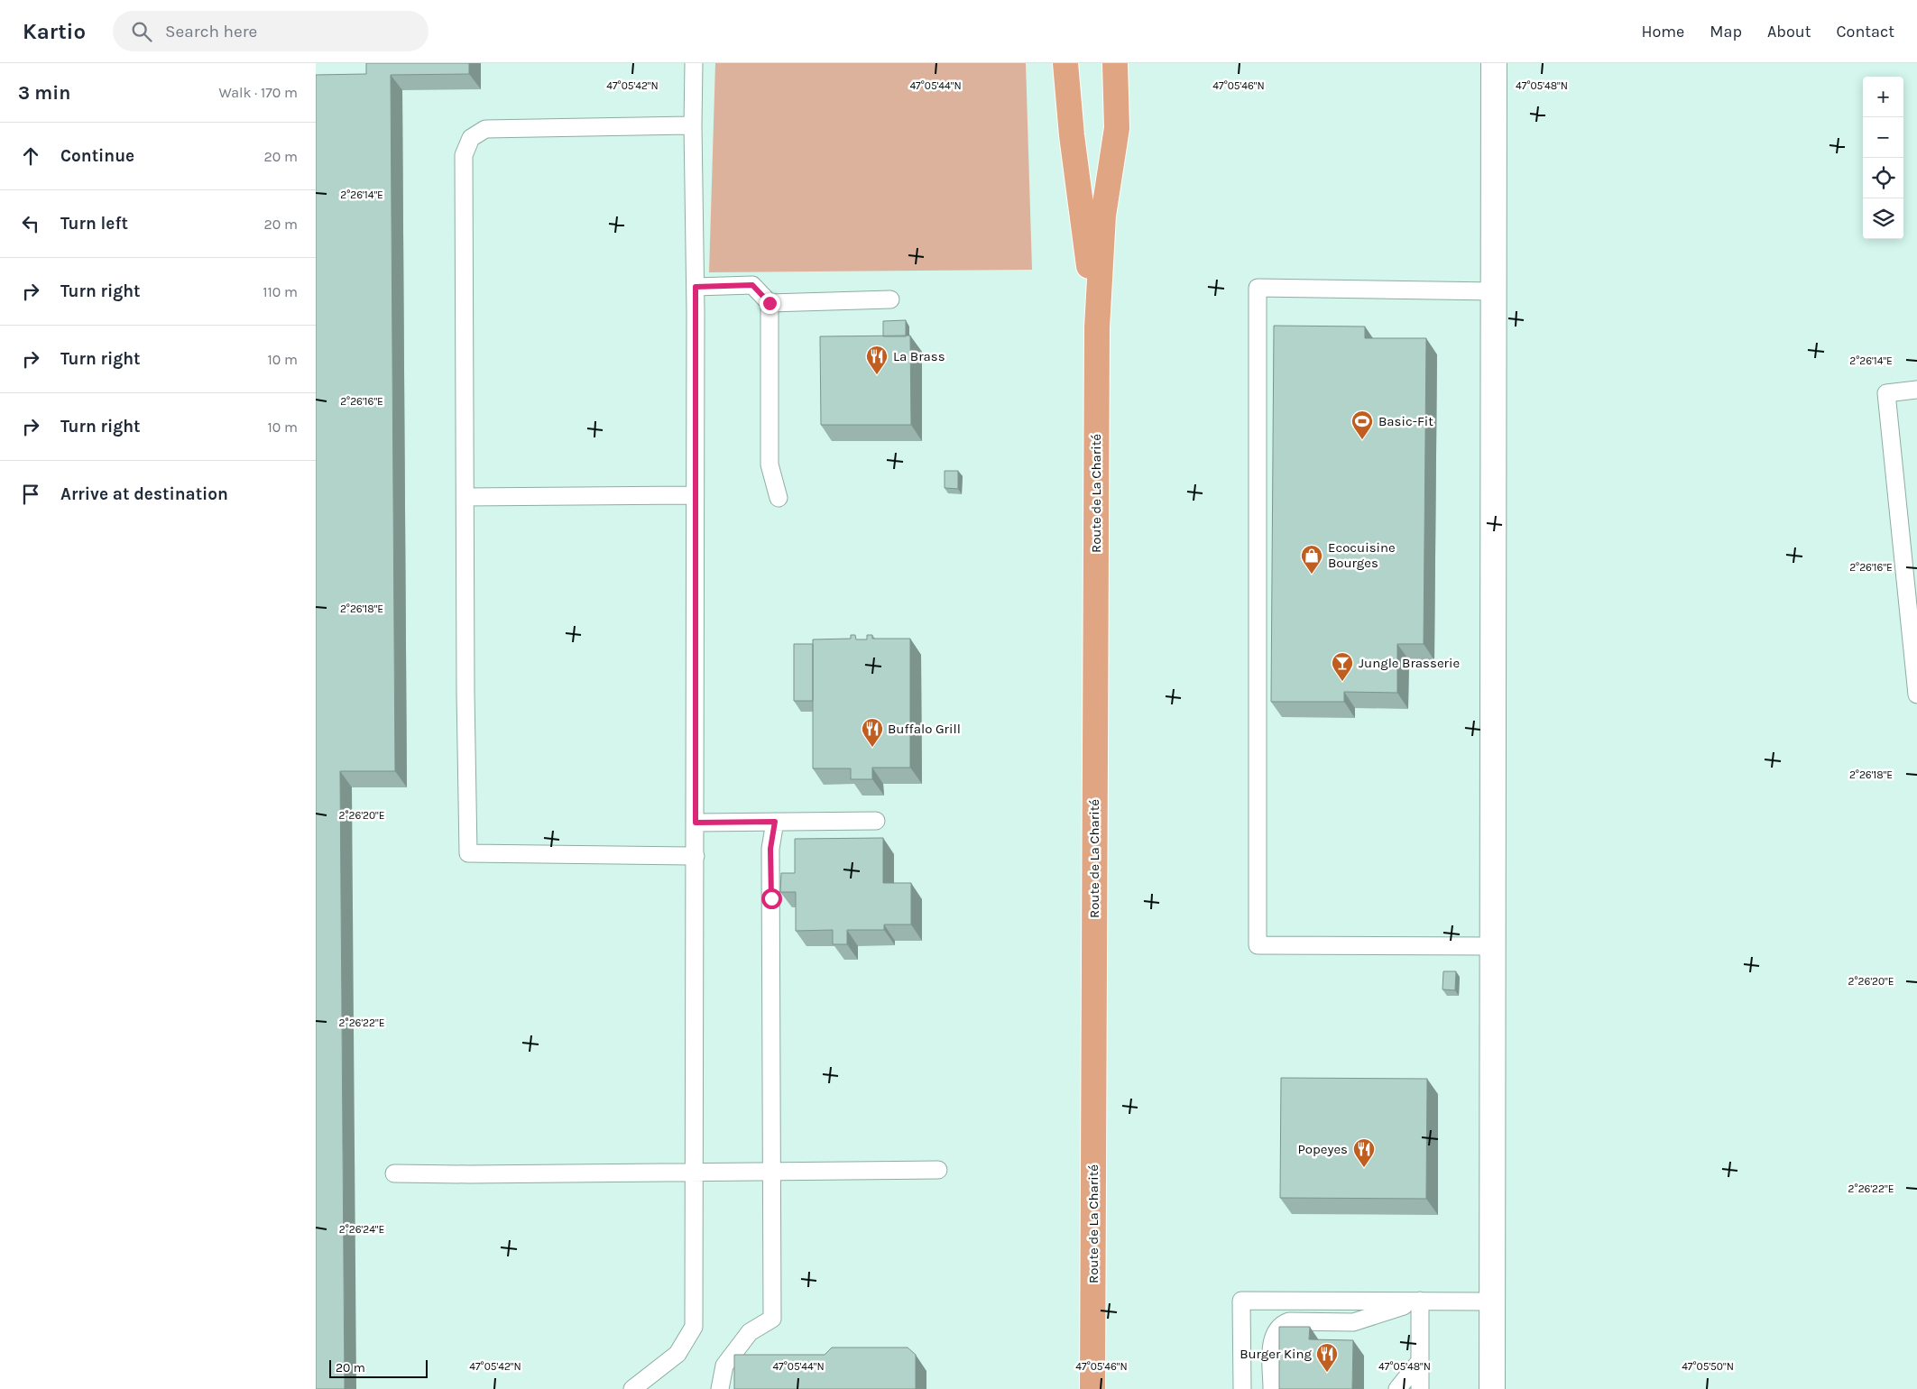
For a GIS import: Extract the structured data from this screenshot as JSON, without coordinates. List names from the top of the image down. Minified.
{"streets":{"main road":["Route de La Charité"]},"places":{"restaurant":["La Brass","Buffalo Grill","Popeyes","Burger King"],"sports":["Basic-Fit"],"shop":["Ecocuisine Bourges"],"bar":["Jungle Brasserie"]},"scale_bar":"20 m","page":{"header":"Kartio","search":"Search here","nav":["Home","Map","About","Contact"],"heading":["3 min","Walk · 170 m"],"map_buttons":["+","−"],"list":[["Continue","20 m"],["Turn left","20 m"],["Turn right","110 m"],["Turn right","10 m"],["Turn right","10 m"],"Arrive at destination"],"scale":"20 m"},"coordinates":["47°05'42\"N","47°05'44\"N","47°05'46\"N","47°05'48\"N","2°26'14\"E","2°26'16\"E","2°26'18\"E","2°26'20\"E","2°26'22\"E","2°26'24\"E","47°05'50\"N"]}
